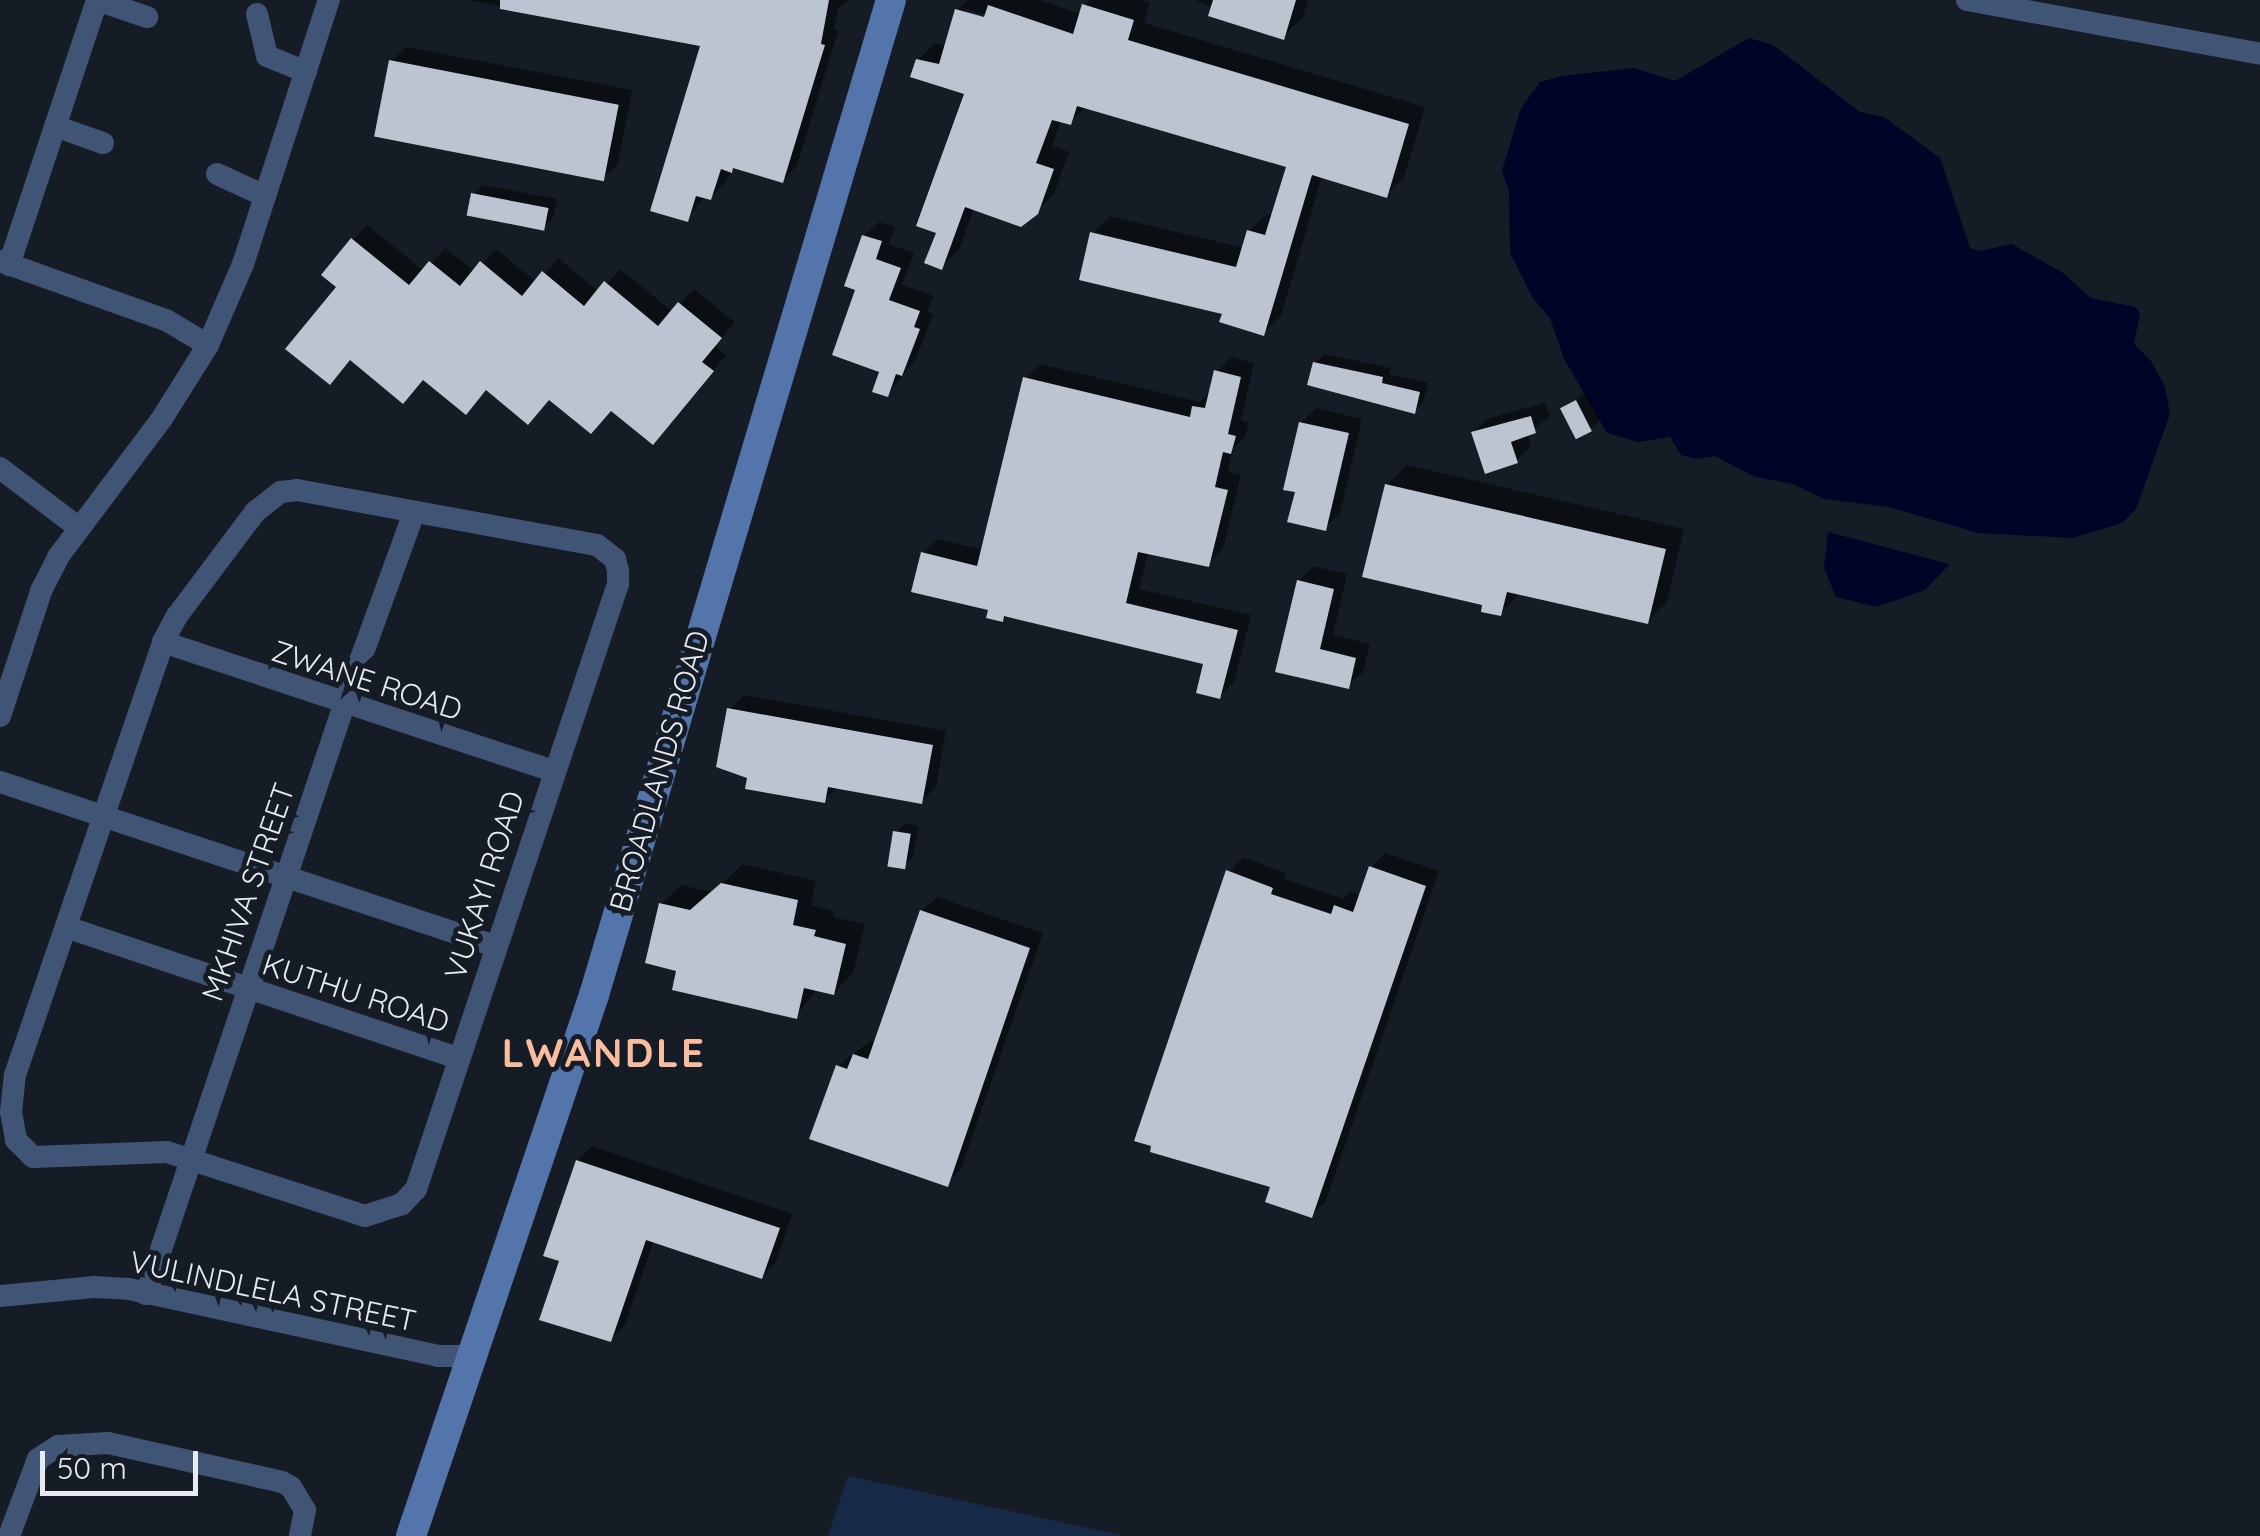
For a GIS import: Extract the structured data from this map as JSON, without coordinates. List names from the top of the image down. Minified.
{"streets":{"main road":["BROADLANDS ROAD"],"street":["ZWANE ROAD","VUKAYI ROAD","MKHIVA STREET","KUTHU ROAD","VULINDLELA STREET"]},"crossings":[["ZWANE ROAD","VUKAYI ROAD"],["ZWANE ROAD","MKHIVA STREET"],["BROADLANDS ROAD","VULINDLELA STREET"],["VUKAYI ROAD","MKHIVA STREET"],["VUKAYI ROAD","KUTHU ROAD"],["MKHIVA STREET","KUTHU ROAD"],["MKHIVA STREET","VULINDLELA STREET"]],"districts":["LWANDLE"],"scale_bar":"50 m"}
